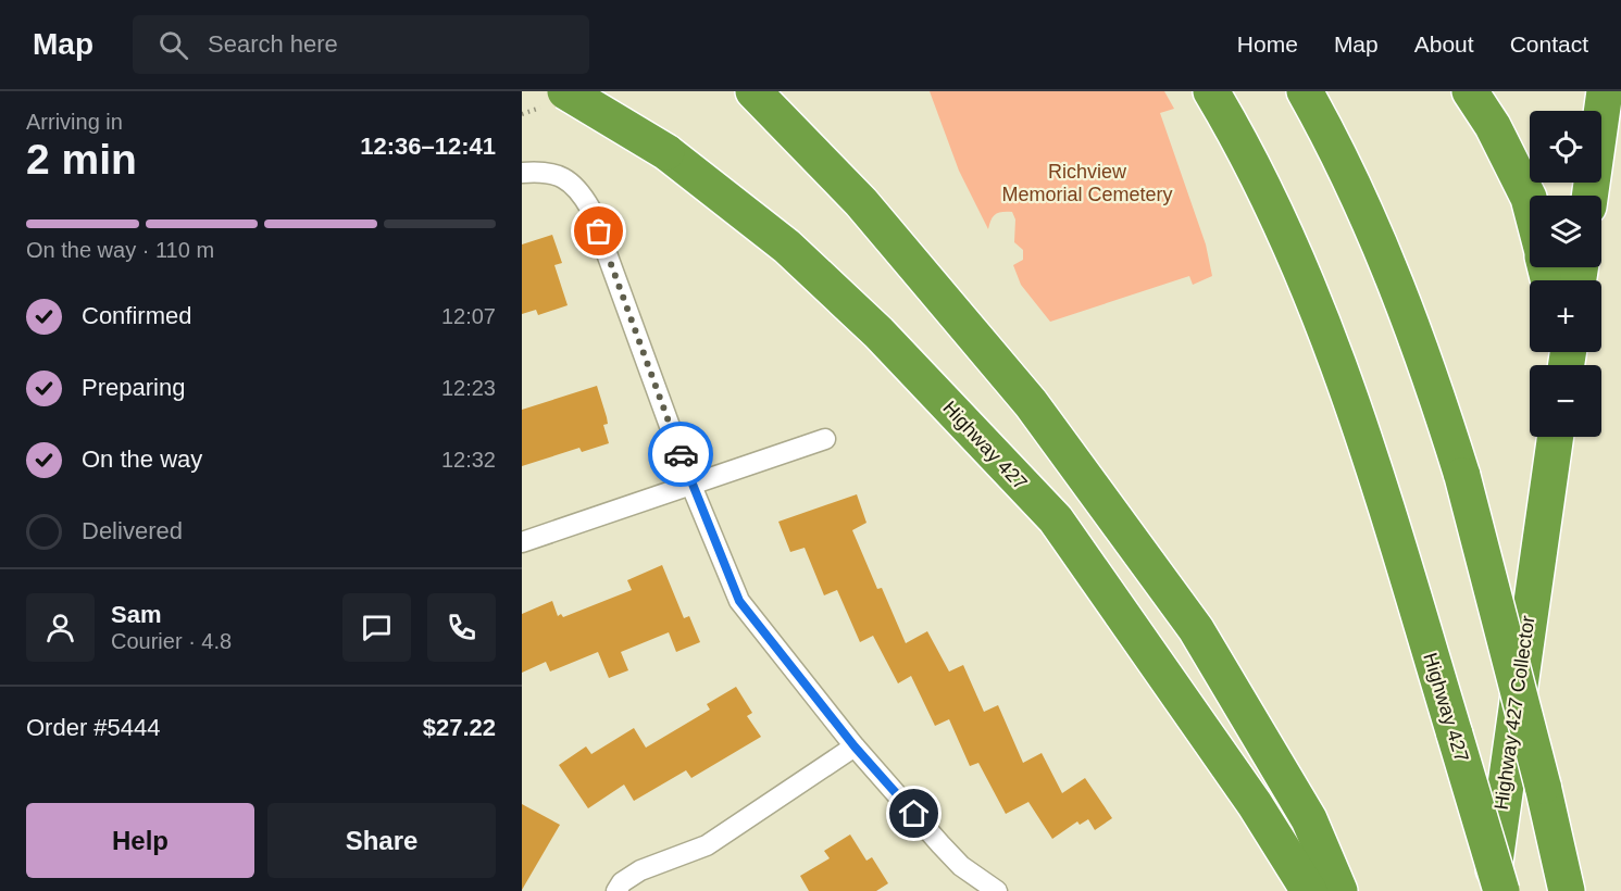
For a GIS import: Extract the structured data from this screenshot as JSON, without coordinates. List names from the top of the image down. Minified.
{"streets":{"highway":["Highway 427","Highway 427 Collector"]},"parks":["Richview Memorial Cemetery"],"page":{"header":"Map","search":"Search here","nav":["Home","Map","About","Contact"],"heading":["2 min","Arriving in","12:36–12:41"],"panel":["Sam","Courier · 4.8","Order #5444","$27.22"],"map_buttons":["+","−"],"bar":"On the way · 110 m","list":[["Confirmed","12:07"],["Preparing","12:23"],["On the way","12:32"],"Delivered"],"buttons":["Help","Share"]}}
